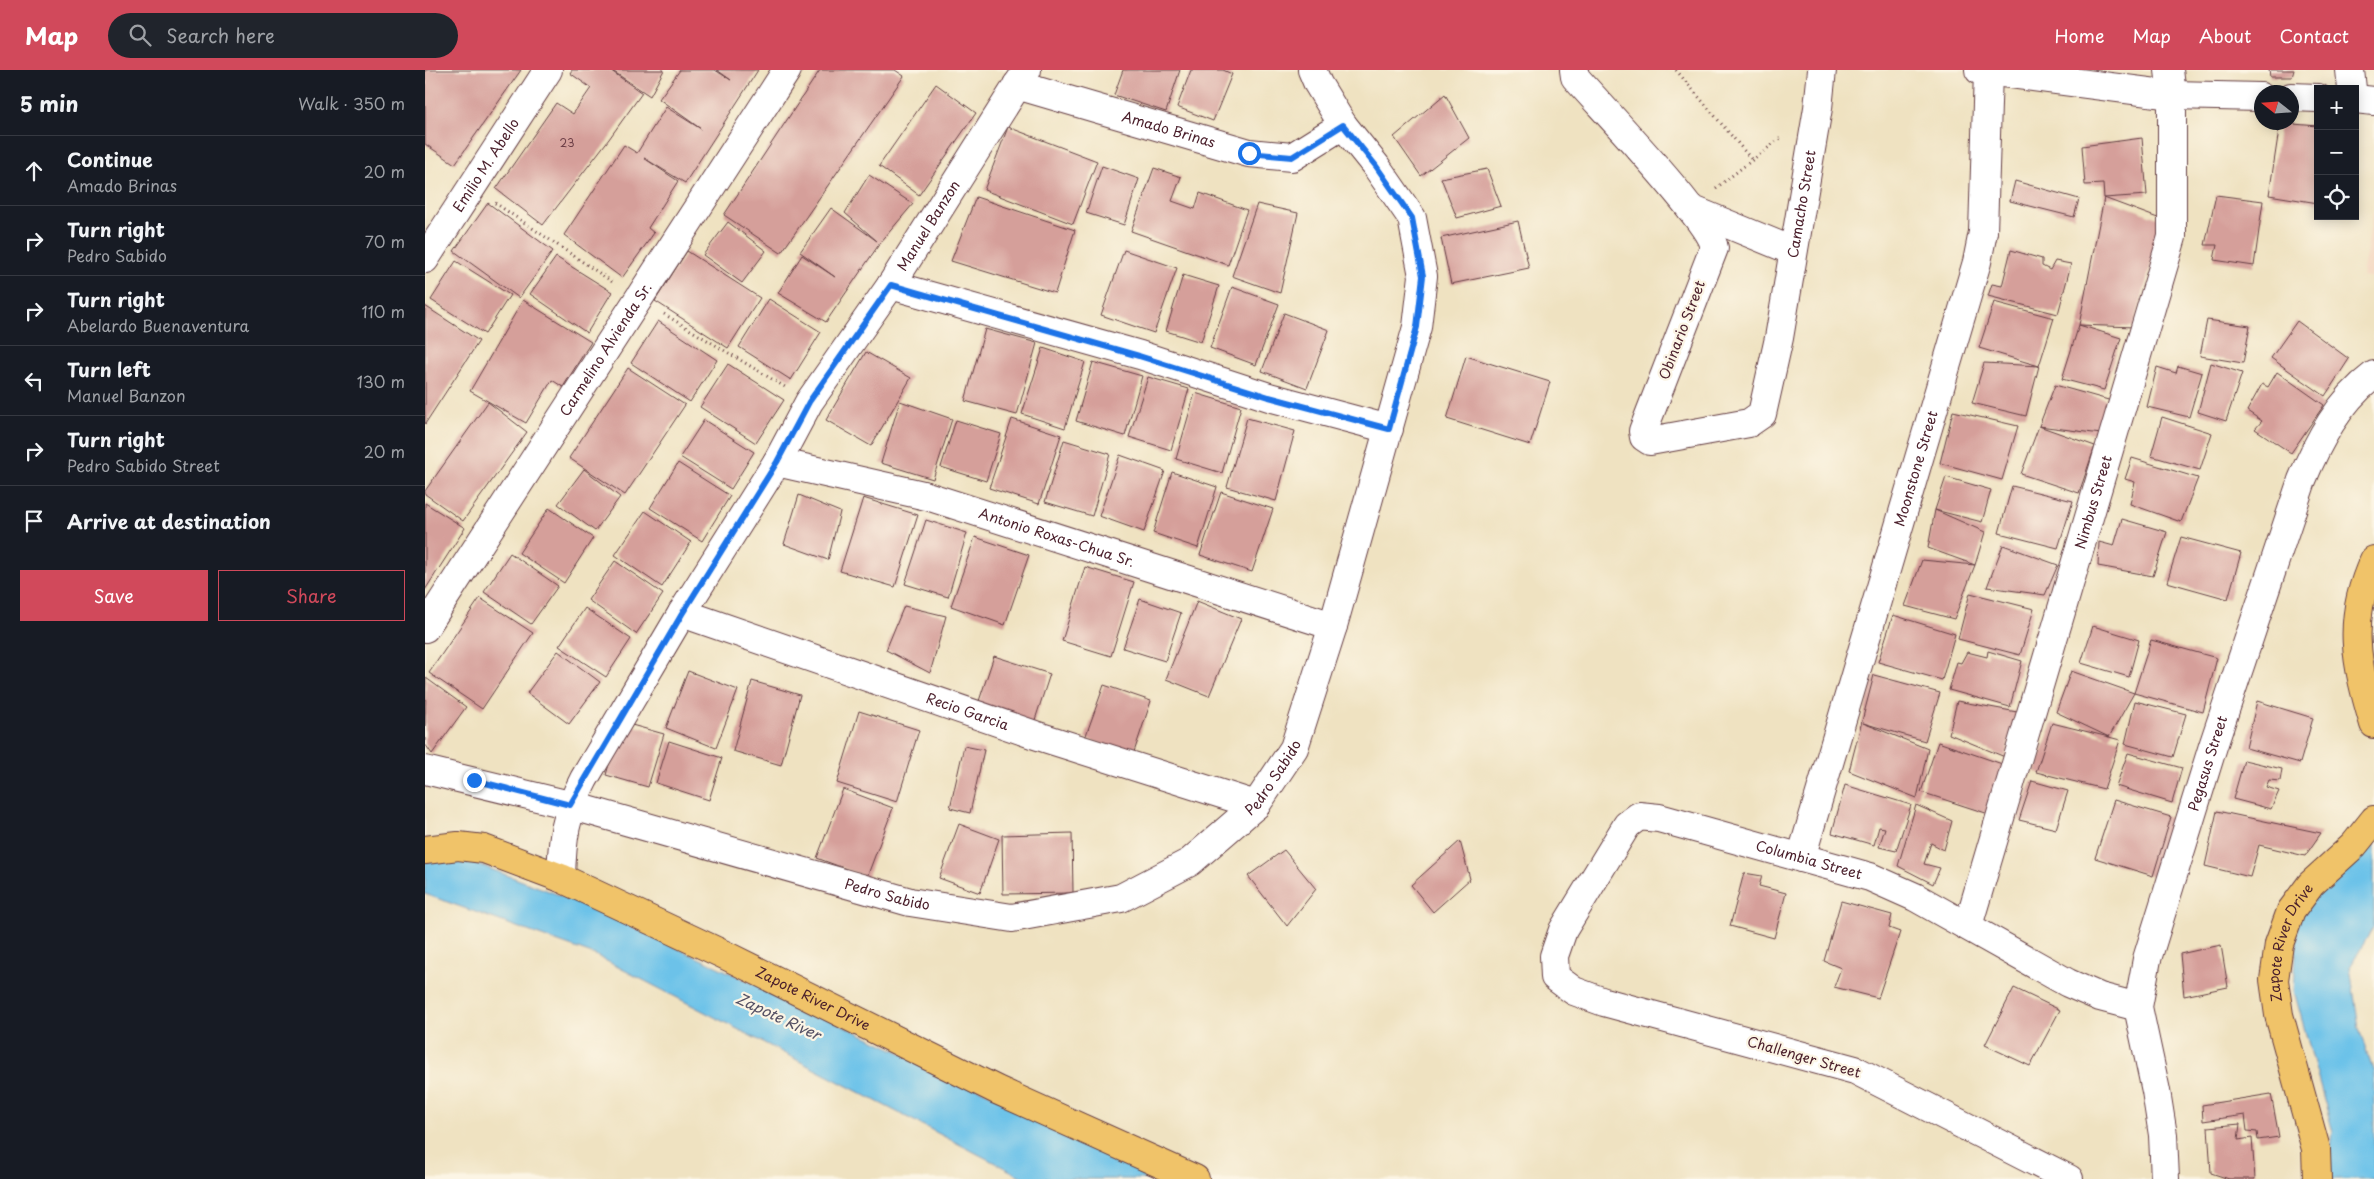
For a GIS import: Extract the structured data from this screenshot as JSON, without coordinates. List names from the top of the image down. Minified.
{"streets":{"main road":["Zapote River Drive"],"street":["Amado Brinas","Emilio M. Abello","Camacho Street","Manuel Banzon","Obinario Street","Carmelino Alvienda Sr.","Moonstone Street","Nimbus Street","Antonio Roxas-Chua Sr.","Recio Garcia","Pegasus Street","Pedro Sabido","Columbia Street","Challenger Street"]},"crossings":[["Amado Brinas","Manuel Banzon"],["Amado Brinas","Pedro Sabido"],["Camacho Street","Obinario Street"],["Manuel Banzon","Antonio Roxas-Chua Sr."],["Manuel Banzon","Recio Garcia"],["Manuel Banzon","Pedro Sabido"],["Manuel Banzon","Zapote River Drive"],["Moonstone Street","Columbia Street"],["Nimbus Street","Columbia Street"],["Antonio Roxas-Chua Sr.","Pedro Sabido"],["Recio Garcia","Pedro Sabido"],["Pegasus Street","Columbia Street"],["Columbia Street","Challenger Street"]],"water":["Zapote River"],"house_numbers":["23"],"north":"left","page":{"header":"Map","search":"Search here","nav":["Home","Map","About","Contact"],"heading":["5 min","Walk · 350 m"],"map_buttons":["+","−"],"list":[["Continue","Amado Brinas","20 m"],["Turn right","Pedro Sabido","70 m"],["Turn right","Abelardo Buenaventura","110 m"],["Turn left","Manuel Banzon","130 m"],["Turn right","Pedro Sabido Street","20 m"],"Arrive at destination"],"buttons":["Save","Share"]}}
